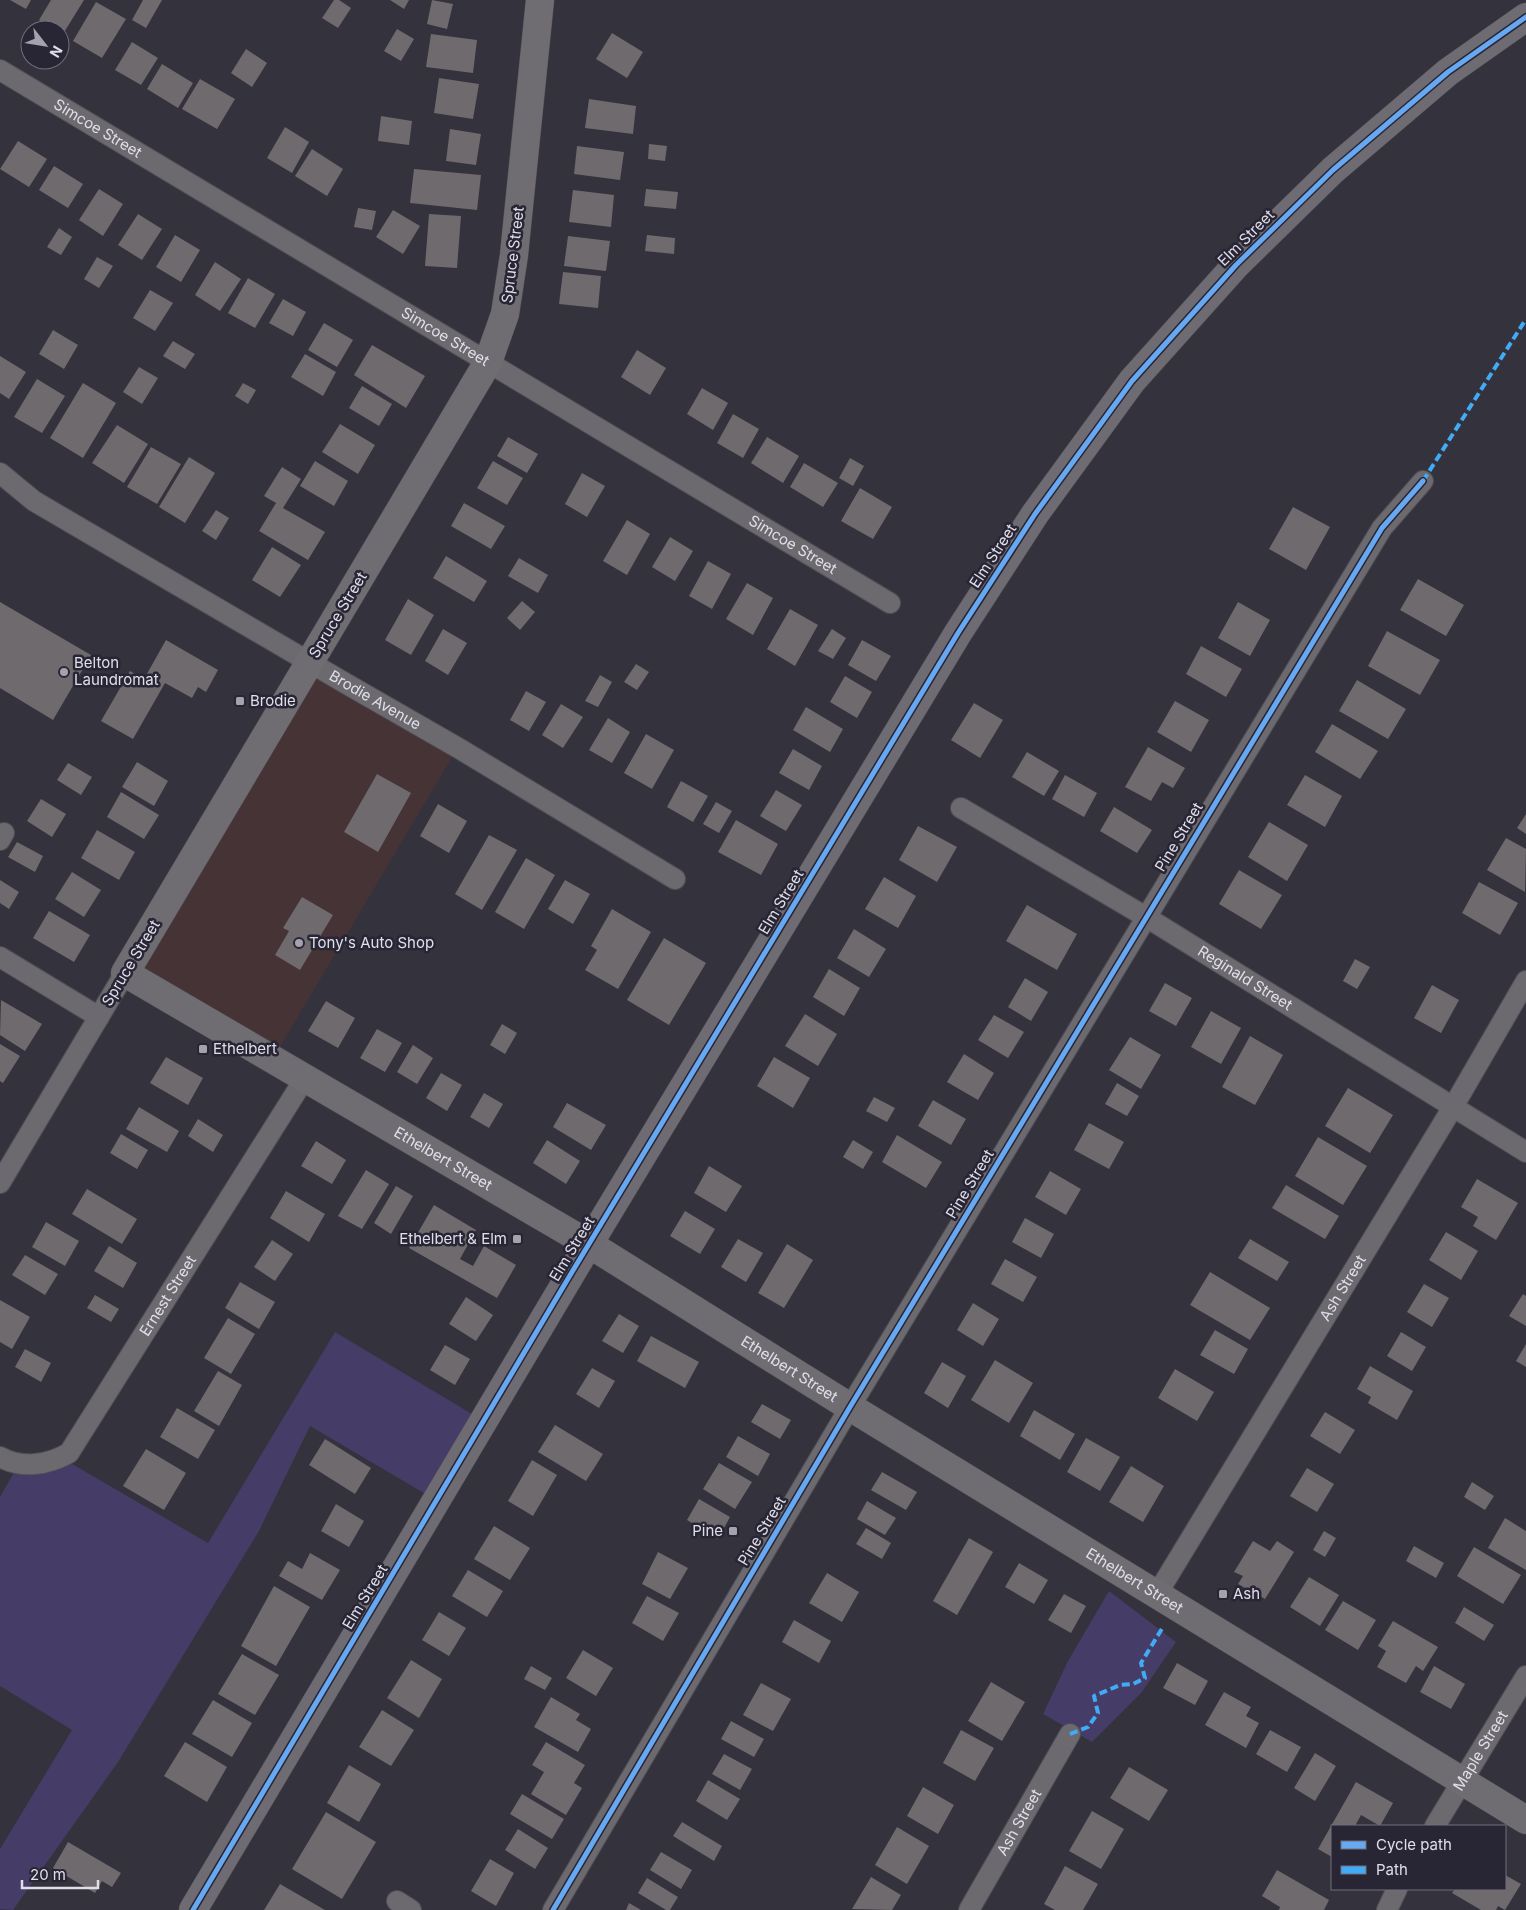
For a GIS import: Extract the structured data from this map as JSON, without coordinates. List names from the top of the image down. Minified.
{"streets":{"main road":["Elm Street"],"street":["Simcoe Street","Spruce Street","Brodie Avenue","Pine Street","Reginald Street","Ethelbert Street","Ash Street","Ernest Street","Maple Street"]},"crossings":[["Simcoe Street","Spruce Street"],["Elm Street","Ethelbert Street"],["Spruce Street","Brodie Avenue"],["Spruce Street","Ethelbert Street"],["Pine Street","Reginald Street"],["Pine Street","Ethelbert Street"],["Reginald Street","Ash Street"],["Ethelbert Street","Ash Street"],["Ethelbert Street","Ernest Street"],["Ethelbert Street","Maple Street"]],"places":{"other":["Belton Laundromat","Tony's Auto Shop"],"transit":["Brodie","Ethelbert","Ethelbert & Elm","Pine","Ash"]},"legend":["Cycle path","Path"],"scale_bar":"20 m","north":"bottom right"}
